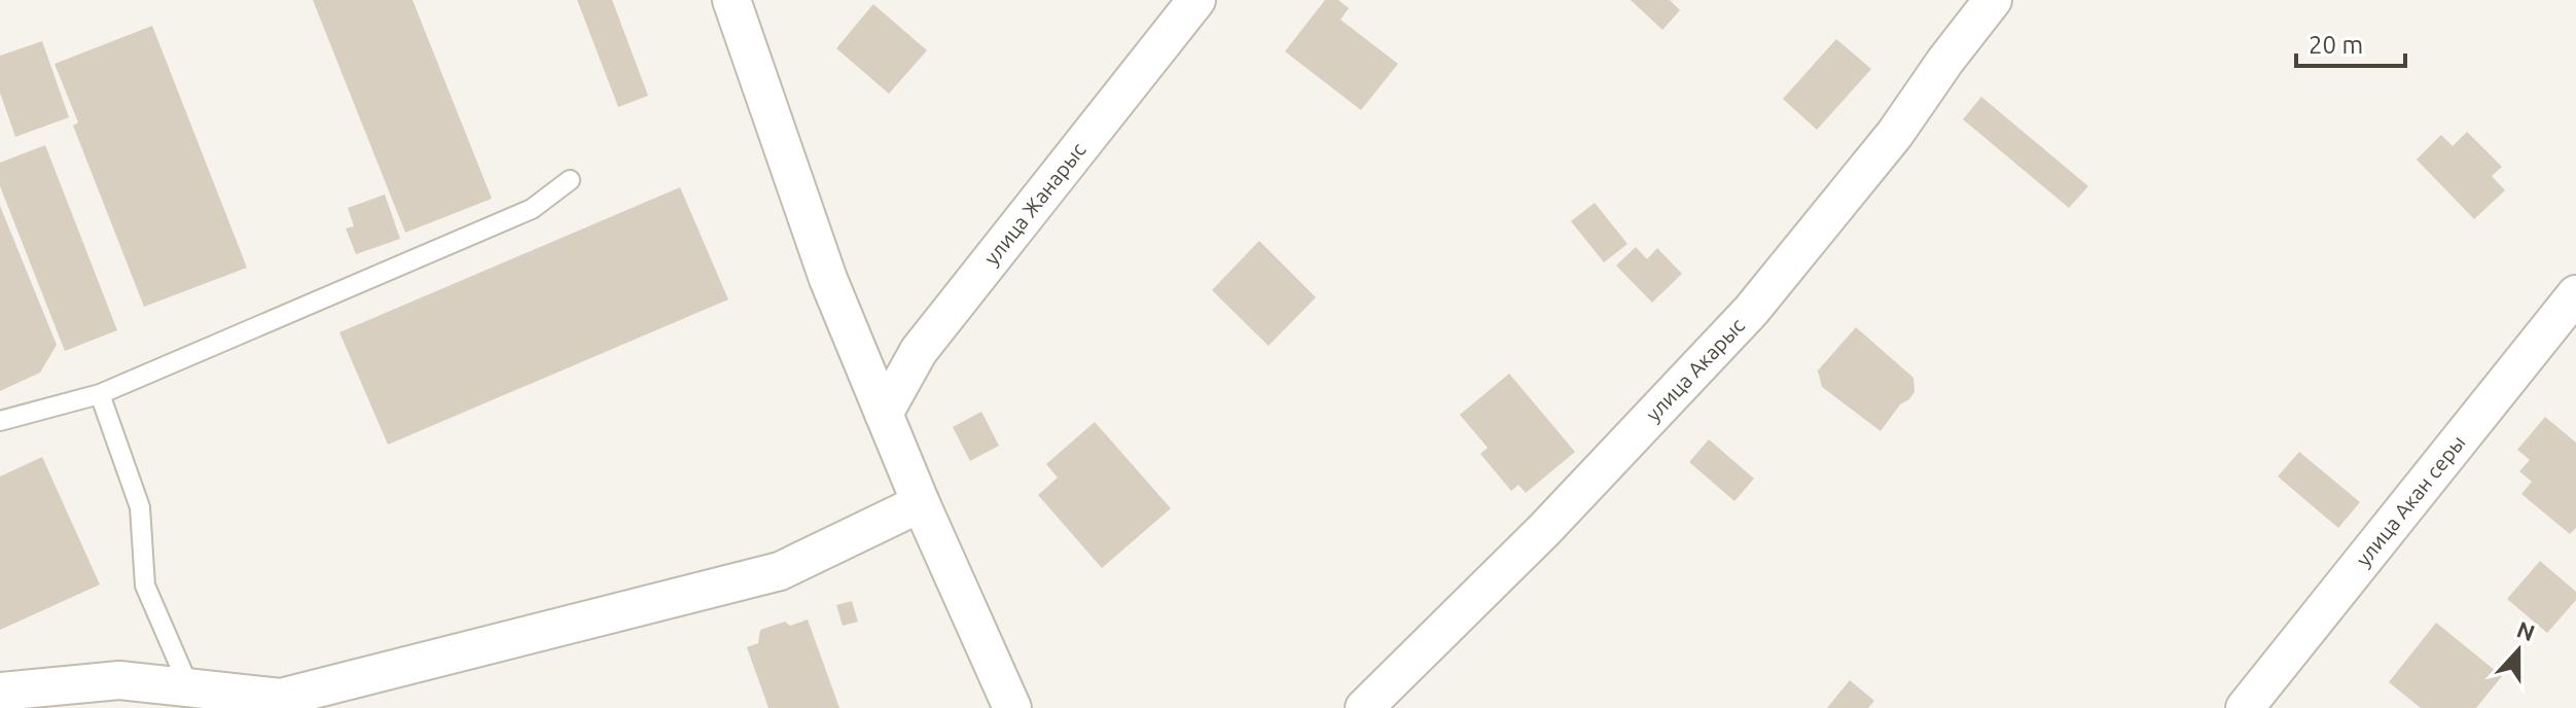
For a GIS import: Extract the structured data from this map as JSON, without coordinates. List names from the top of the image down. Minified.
{"streets":{"street":["улица Жанарыс","улица Акарыс","улица Акан серы"]},"scale_bar":"20 m","north":"top"}
